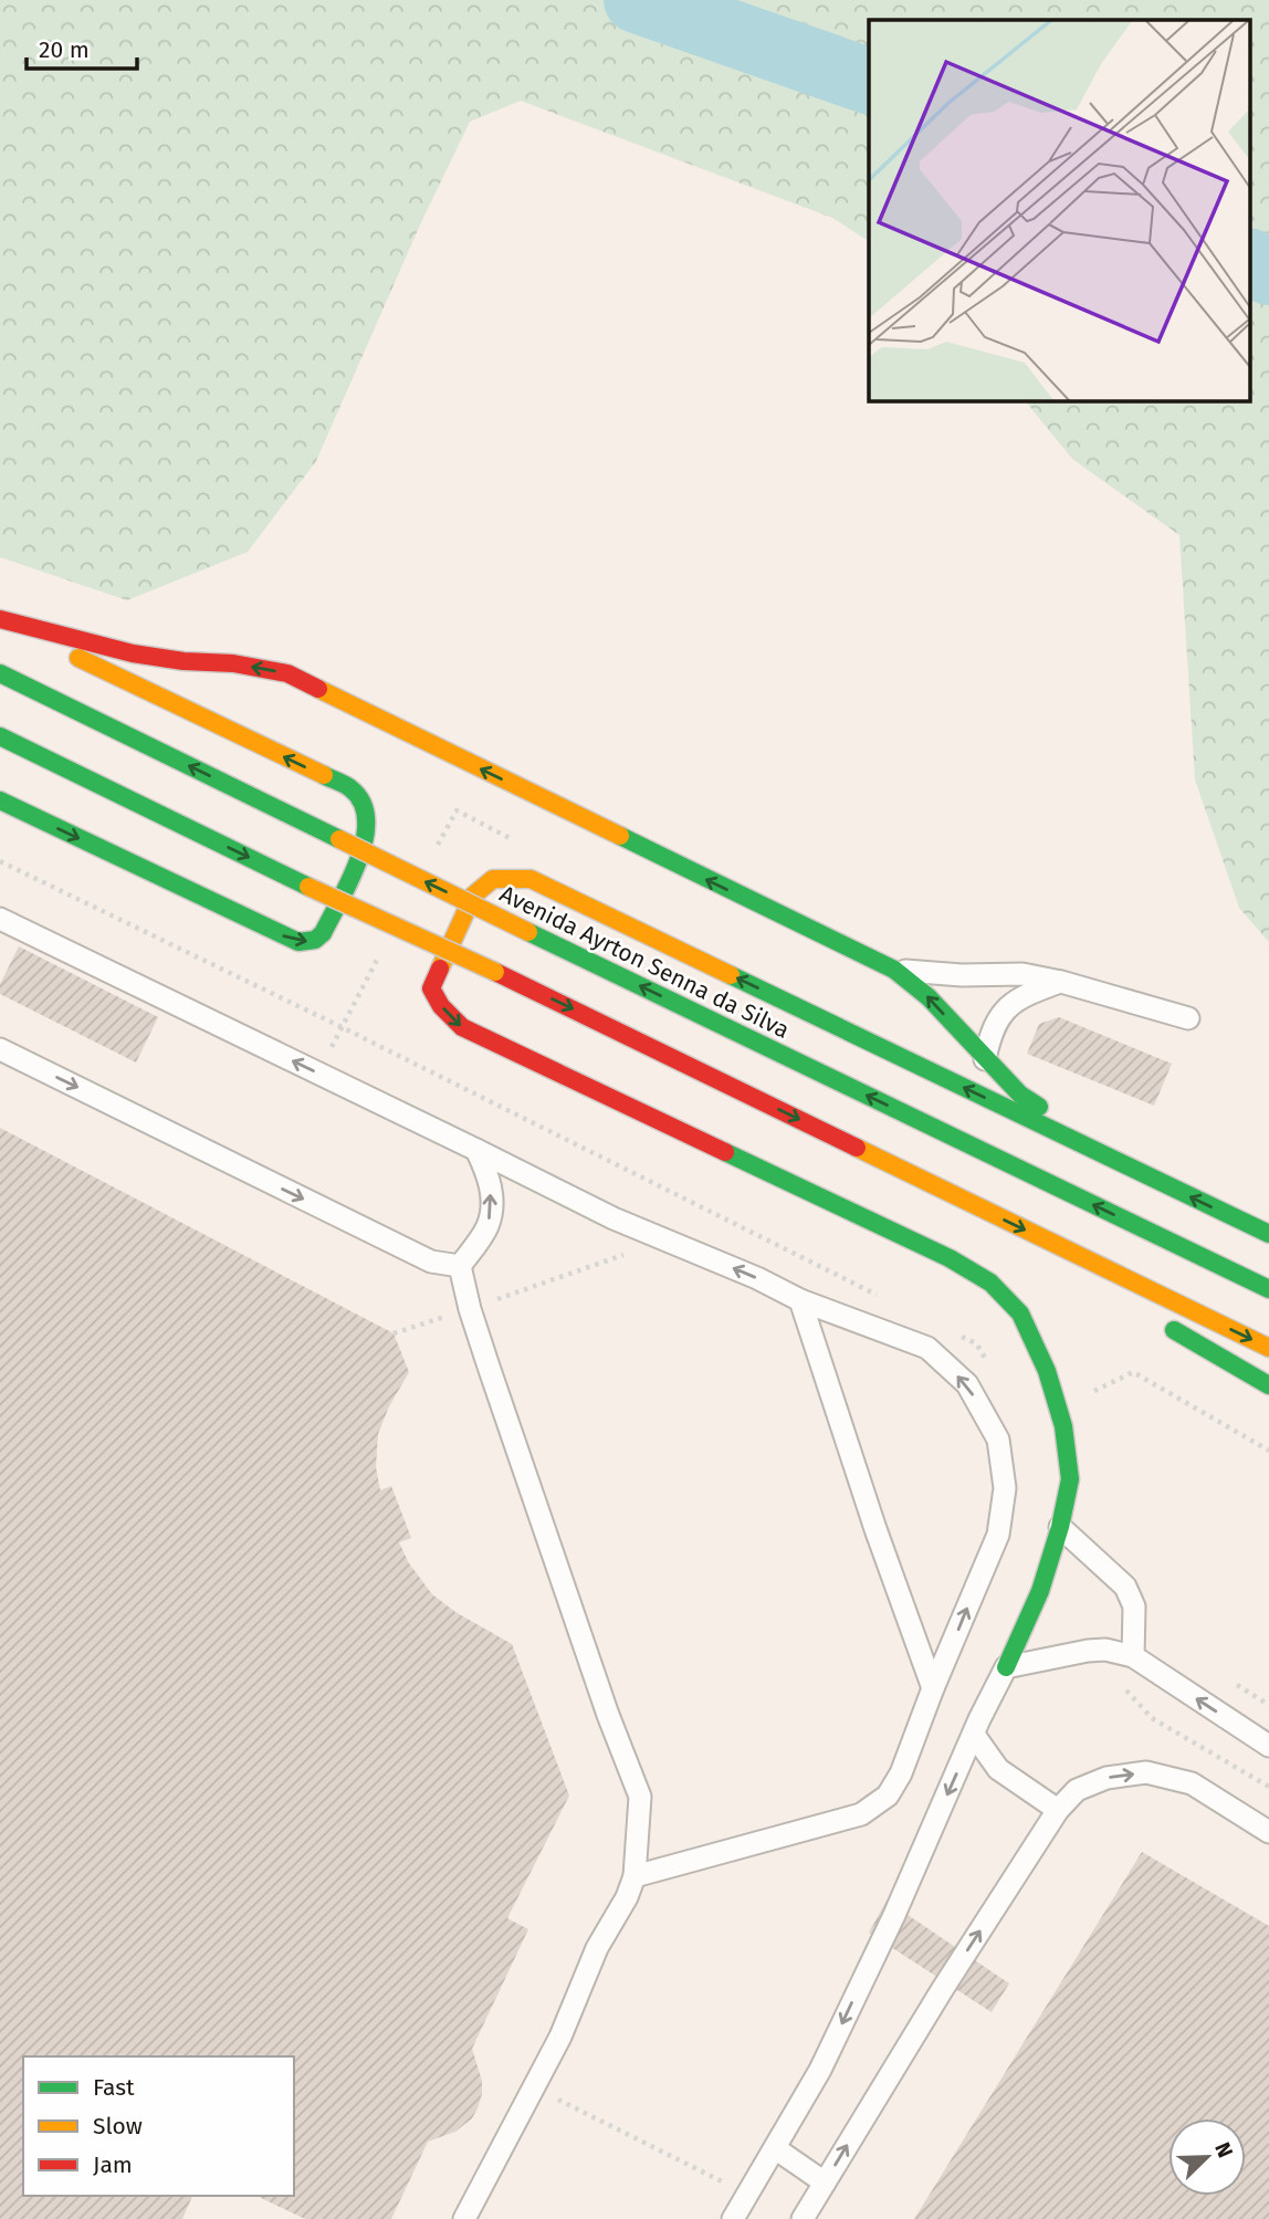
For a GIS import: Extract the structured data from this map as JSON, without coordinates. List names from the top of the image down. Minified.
{"streets":{"highway":["Avenida Ayrton Senna da Silva"]},"legend":["Fast","Slow","Jam"],"scale_bar":"20 m","north":"top right"}
